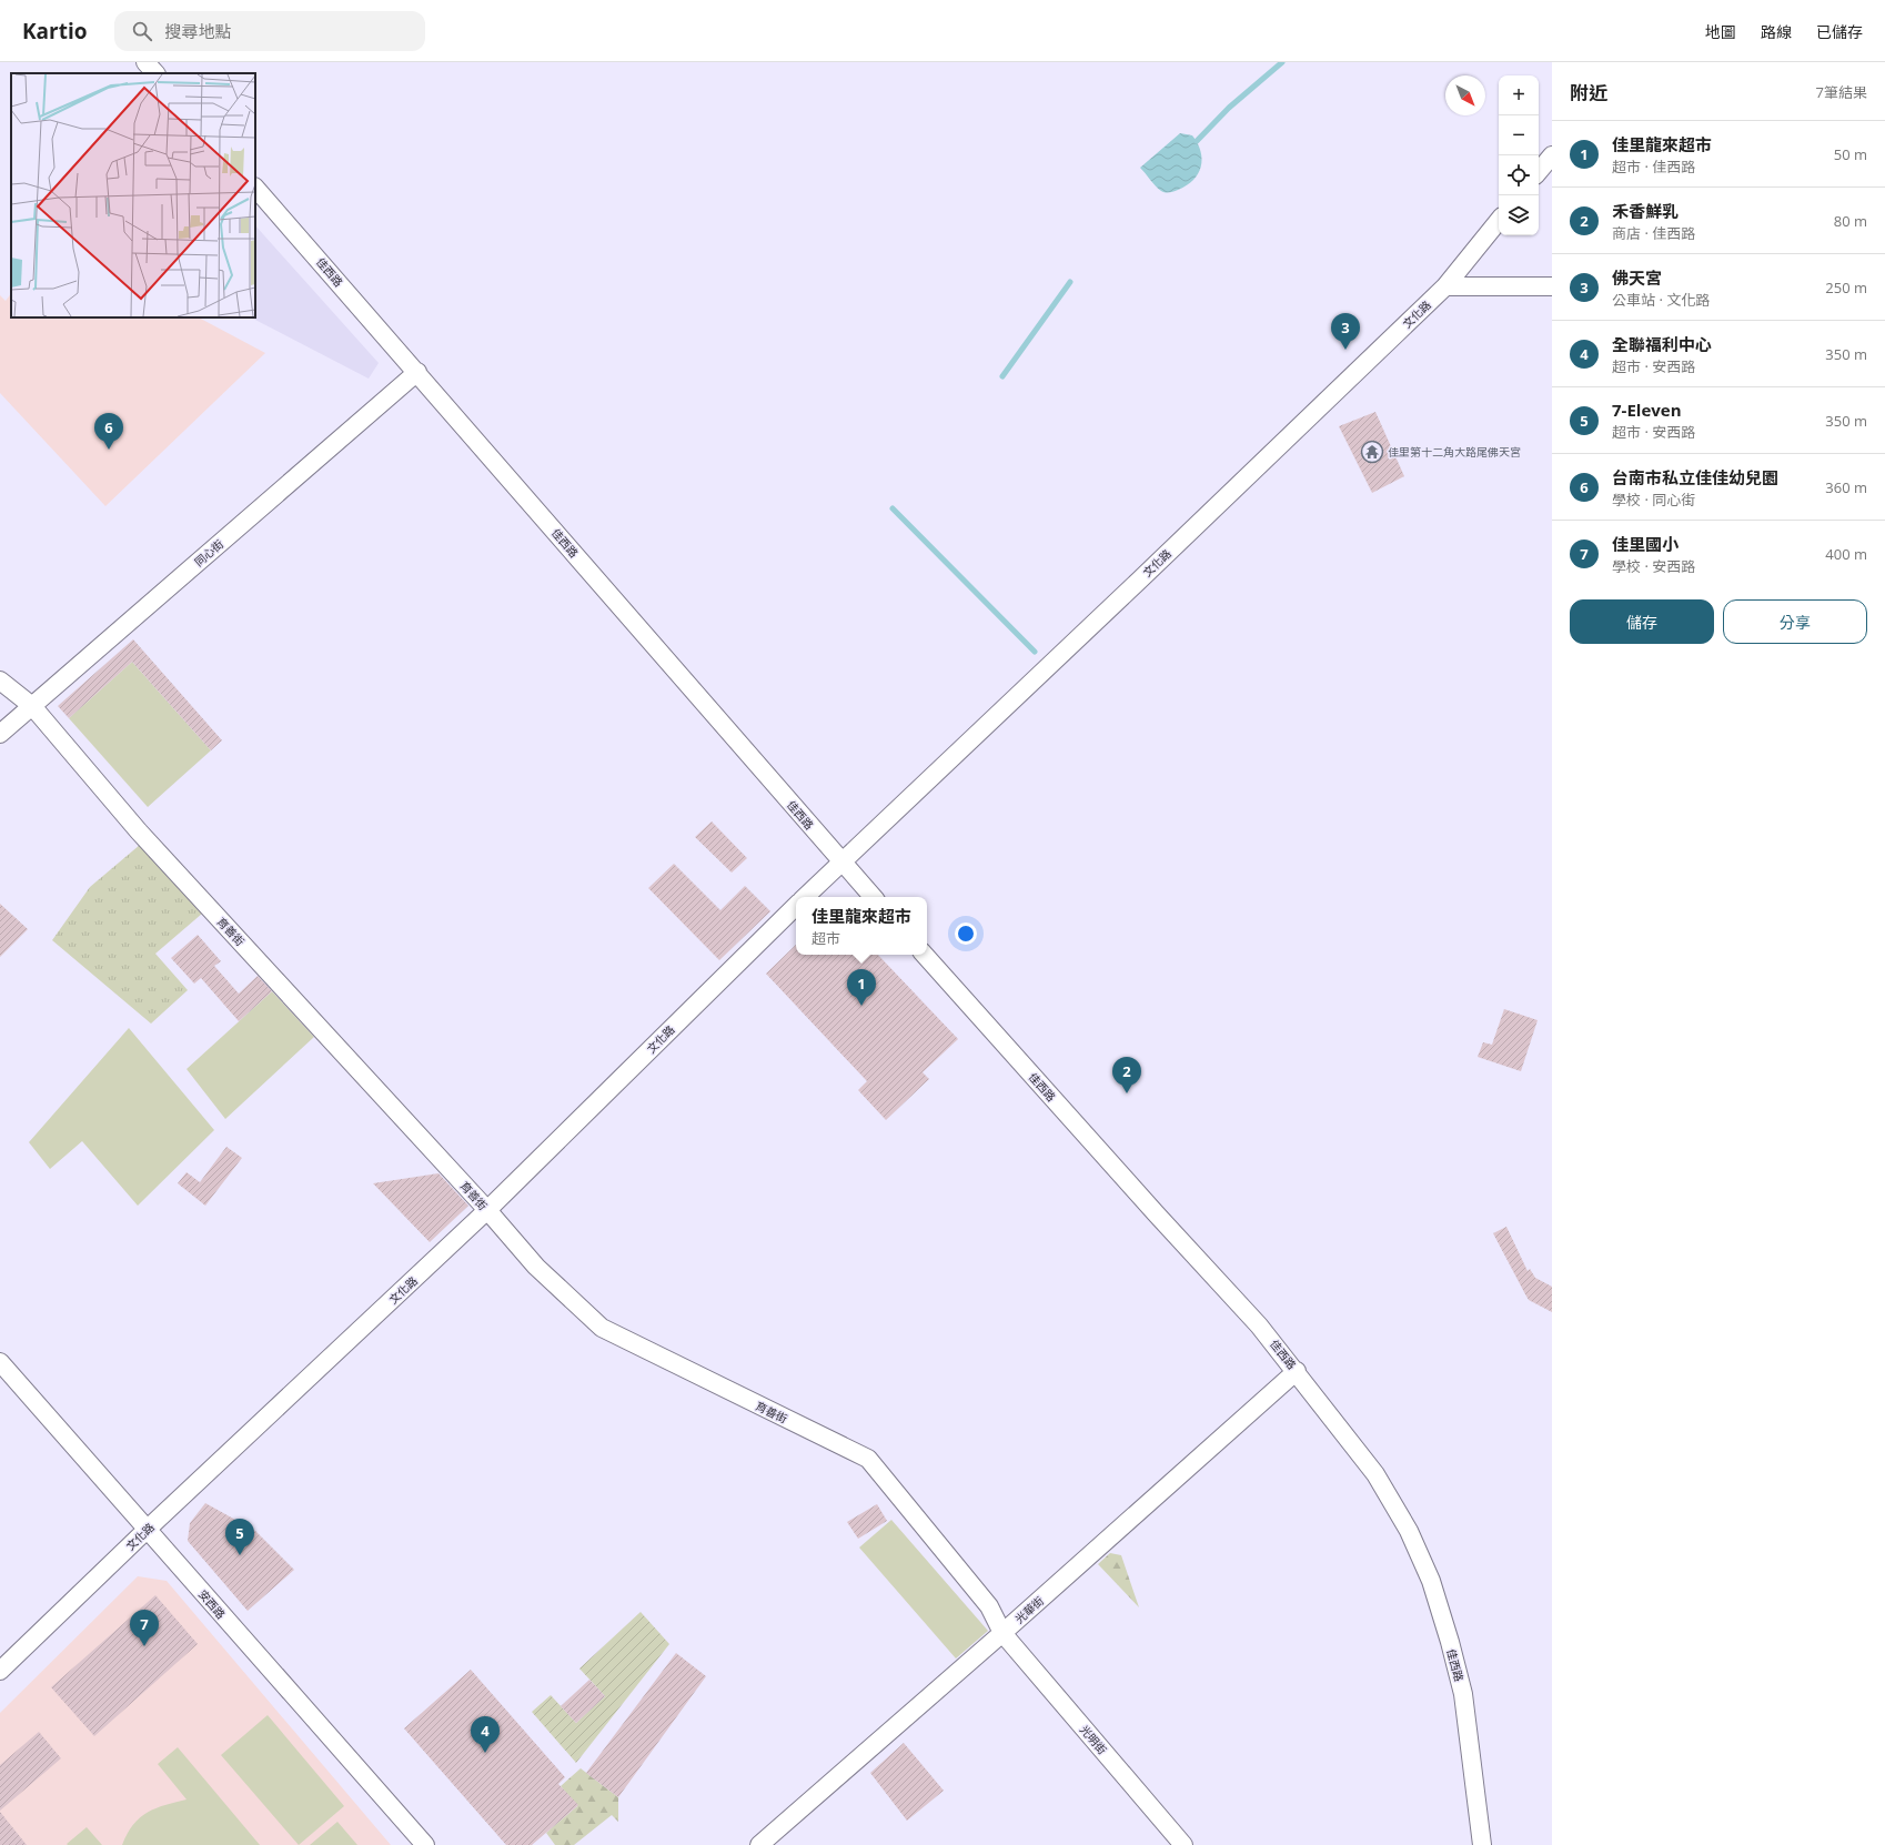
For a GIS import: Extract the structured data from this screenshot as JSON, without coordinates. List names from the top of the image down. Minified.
{"streets":{"street":["佳西路","文化路","同心街","育善街","安西路","光華街","光明街"]},"crossings":[["佳西路","文化路"],["佳西路","同心街"],["佳西路","光華街"],["文化路","育善街"],["文化路","安西路"],["同心街","育善街"],["育善街","光華街"],["育善街","光明街"],["光華街","光明街"]],"places":{"temple":["佳里第十二角大路尾佛天宮"]},"north":"bottom right","page":{"header":"Kartio","search":"搜尋地點","nav":["地圖","路線","已儲存"],"heading":["附近","7筆結果"],"map_buttons":["+","−"],"list":[{"mark":"1","name":"佳里龍來超市","note":"超市 · 佳西路","value":"50 m"},{"mark":"2","name":"禾香鮮乳","note":"商店 · 佳西路","value":"80 m"},{"mark":"3","name":"佛天宮","note":"公車站 · 文化路","value":"250 m"},{"mark":"4","name":"全聯福利中心","note":"超市 · 安西路","value":"350 m"},{"mark":"5","name":"7-Eleven","note":"超市 · 安西路","value":"350 m"},{"mark":"6","name":"台南市私立佳佳幼兒園","note":"學校 · 同心街","value":"360 m"},{"mark":"7","name":"佳里國小","note":"學校 · 安西路","value":"400 m"}],"pins":["3","6","1","2","5","7","4"],"buttons":["儲存","分享"],"popup":["佳里龍來超市","超市"]}}
